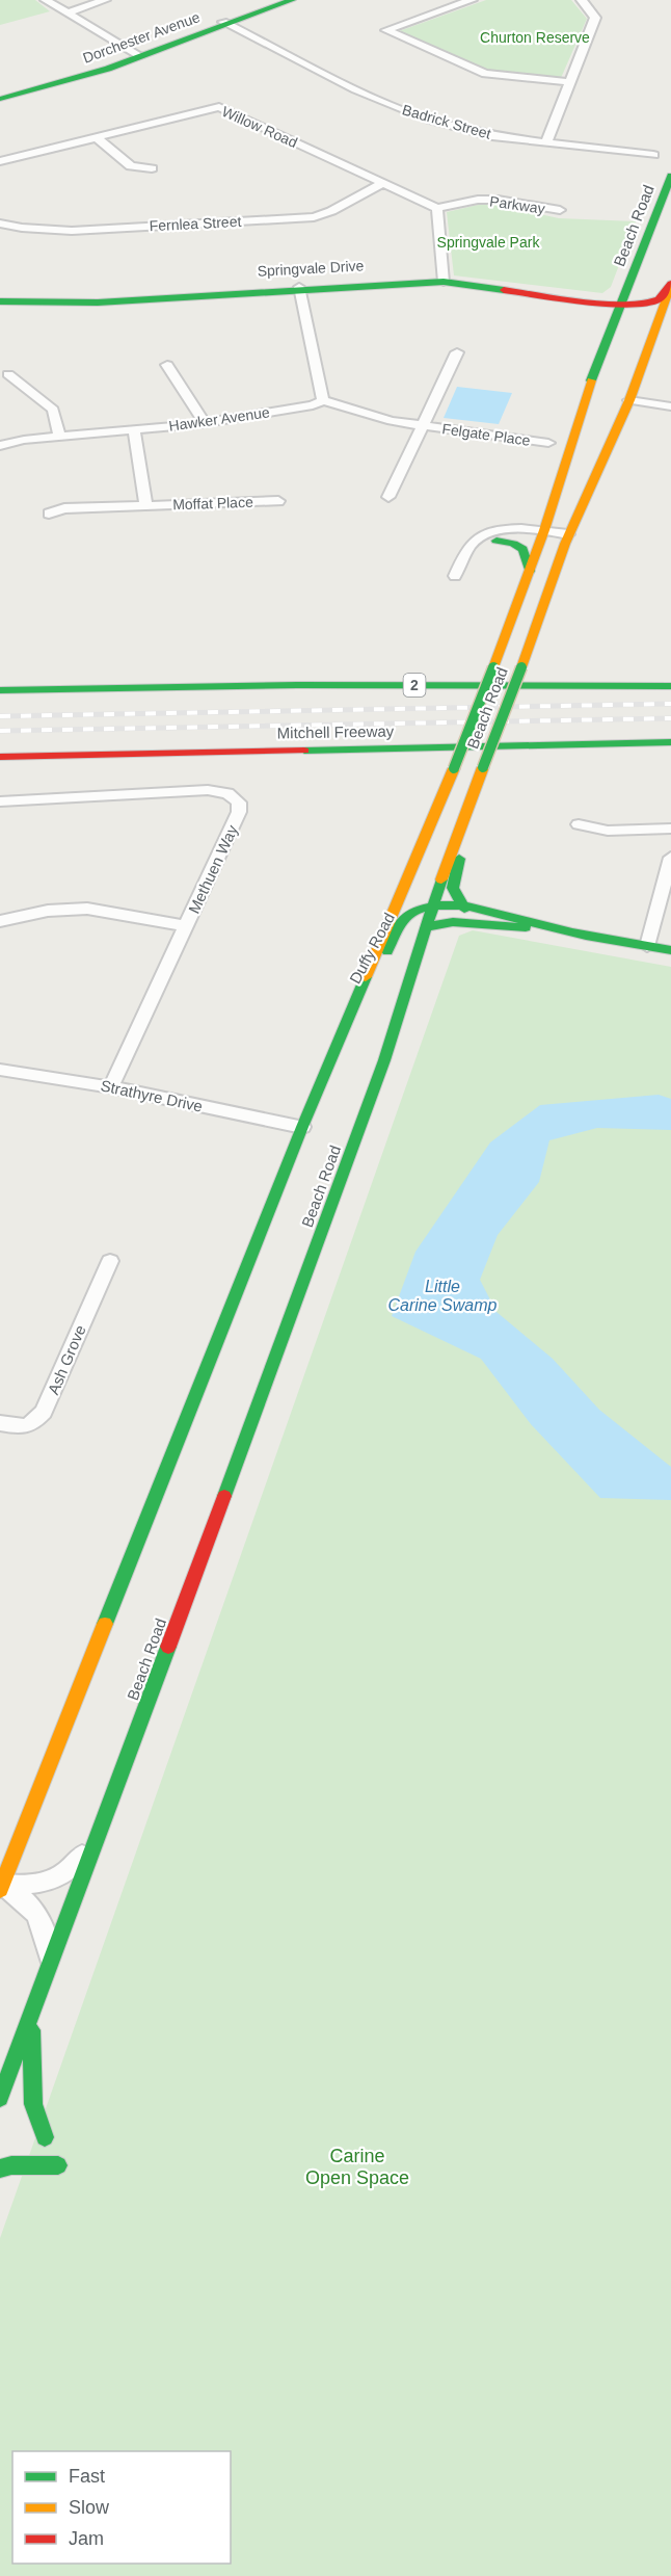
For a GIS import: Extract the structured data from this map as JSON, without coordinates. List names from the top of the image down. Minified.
{"streets":{"main road":["Dorchester Avenue","Beach Road","Springvale Drive","2","Mitchell Freeway","Duffy Road"],"street":["Badrick Street","Willow Road","Parkway","Fernlea Street","Hawker Avenue","Felgate Place","Moffat Place","Methuen Way","Strathyre Drive","Ash Grove"]},"crossings":[["Dorchester Avenue","Badrick Street"],["Willow Road","Parkway"],["Willow Road","Fernlea Street"],["Beach Road","Springvale Drive"],["Beach Road","Duffy Road"],["Beach Road","Strathyre Drive"],["Hawker Avenue","Felgate Place"],["Methuen Way","Strathyre Drive"]],"water":["Little Carine Swamp"],"parks":["Churton Reserve","Springvale Park","Carine Open Space"],"legend":["Fast","Slow","Jam"]}
